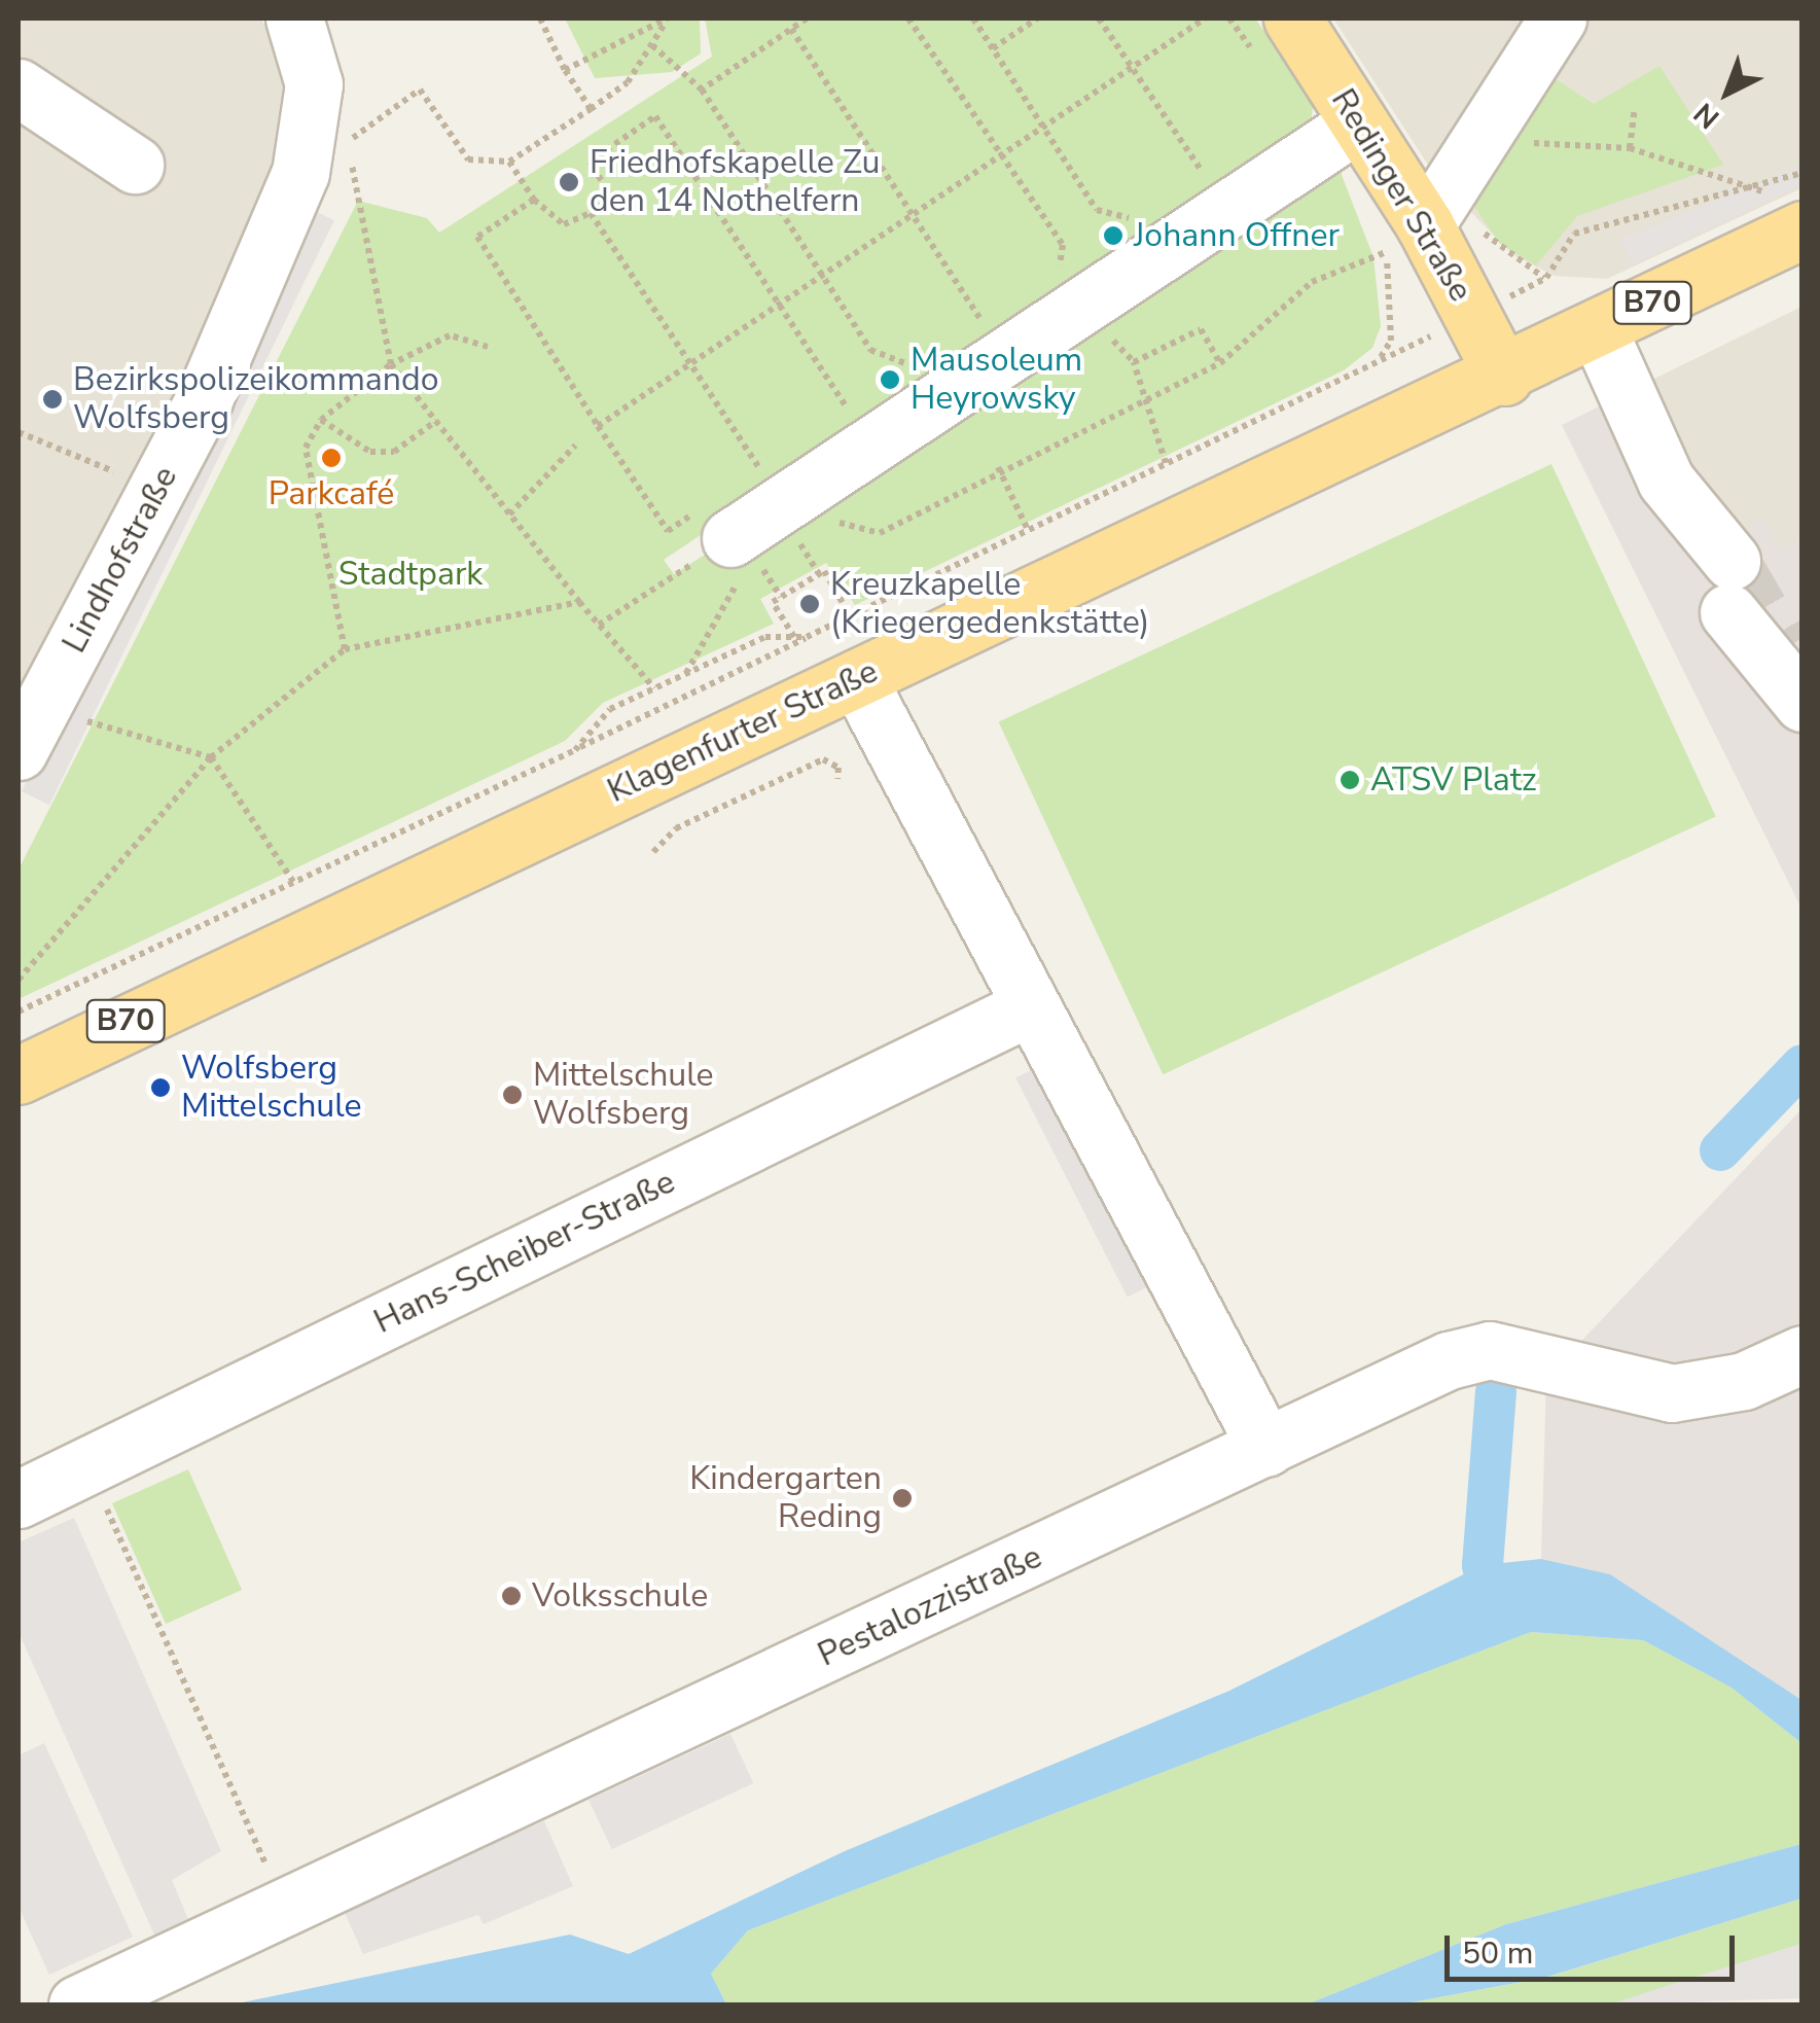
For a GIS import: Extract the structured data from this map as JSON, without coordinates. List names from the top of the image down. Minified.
{"streets":{"main road":["Redinger Straße","B70","Klagenfurter Straße"],"street":["Lindhofstraße","Hans-Scheiber-Straße","Pestalozzistraße"]},"crossings":[["Redinger Straße","Klagenfurter Straße"]],"parks":["Stadtpark"],"places":["Friedhofskapelle Zu den 14 Nothelfern","Johann Offner","Mausoleum Heyrowsky","Bezirkspolizeikommando Wolfsberg","Parkcafé","Kreuzkapelle (Kriegergedenkstätte)","ATSV Platz","Wolfsberg Mittelschule","Mittelschule Wolfsberg","Kindergarten Reding","Volksschule"],"scale_bar":"50 m","north":"bottom left"}
